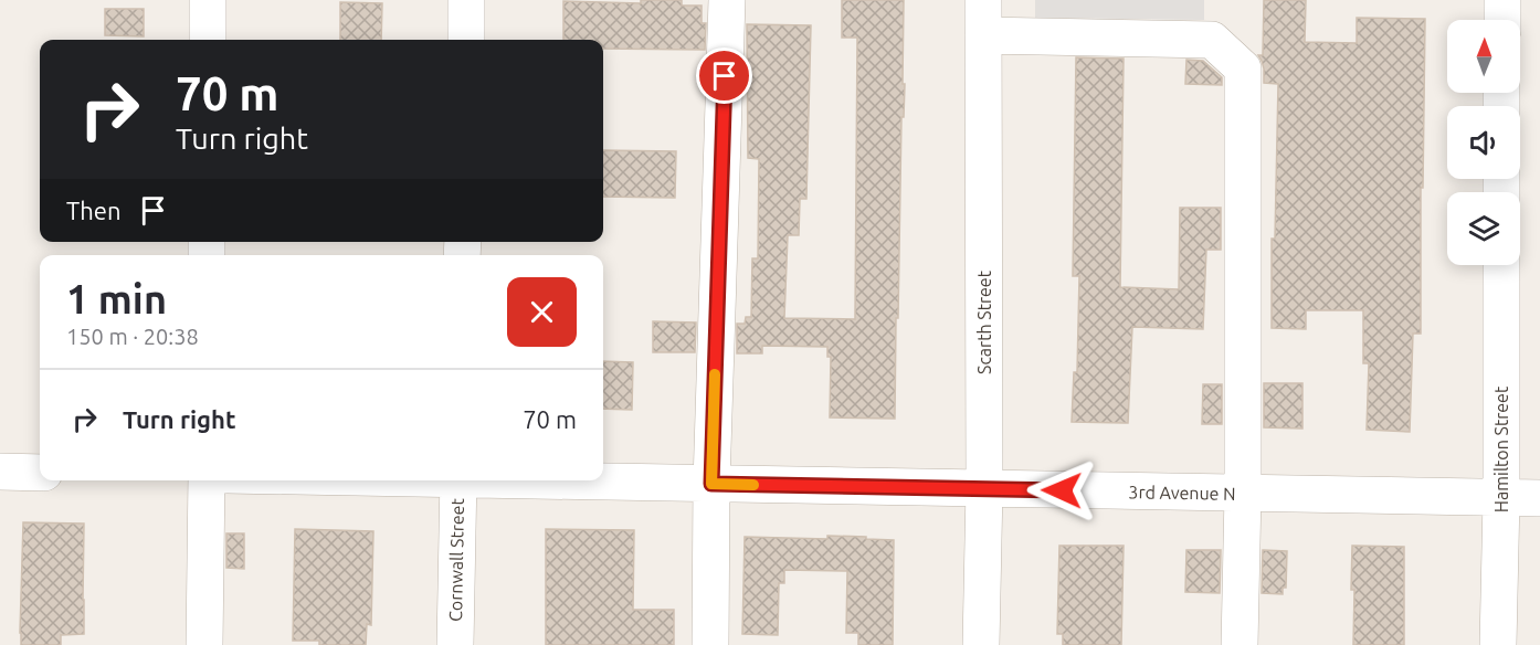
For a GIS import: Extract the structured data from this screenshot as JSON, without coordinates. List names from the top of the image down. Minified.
{"streets":{"street":["Scarth Street","Hamilton Street","3rd Avenue N","Cornwall Street"]},"crossings":[["Scarth Street","3rd Avenue N"],["Hamilton Street","3rd Avenue N"]],"north":"top","page":{"turn":["70 m","Turn right"],"then":"Then","heading":["1 min","150 m · 20:38"],"list":[{"name":"Turn right","value":"70 m"}]}}
